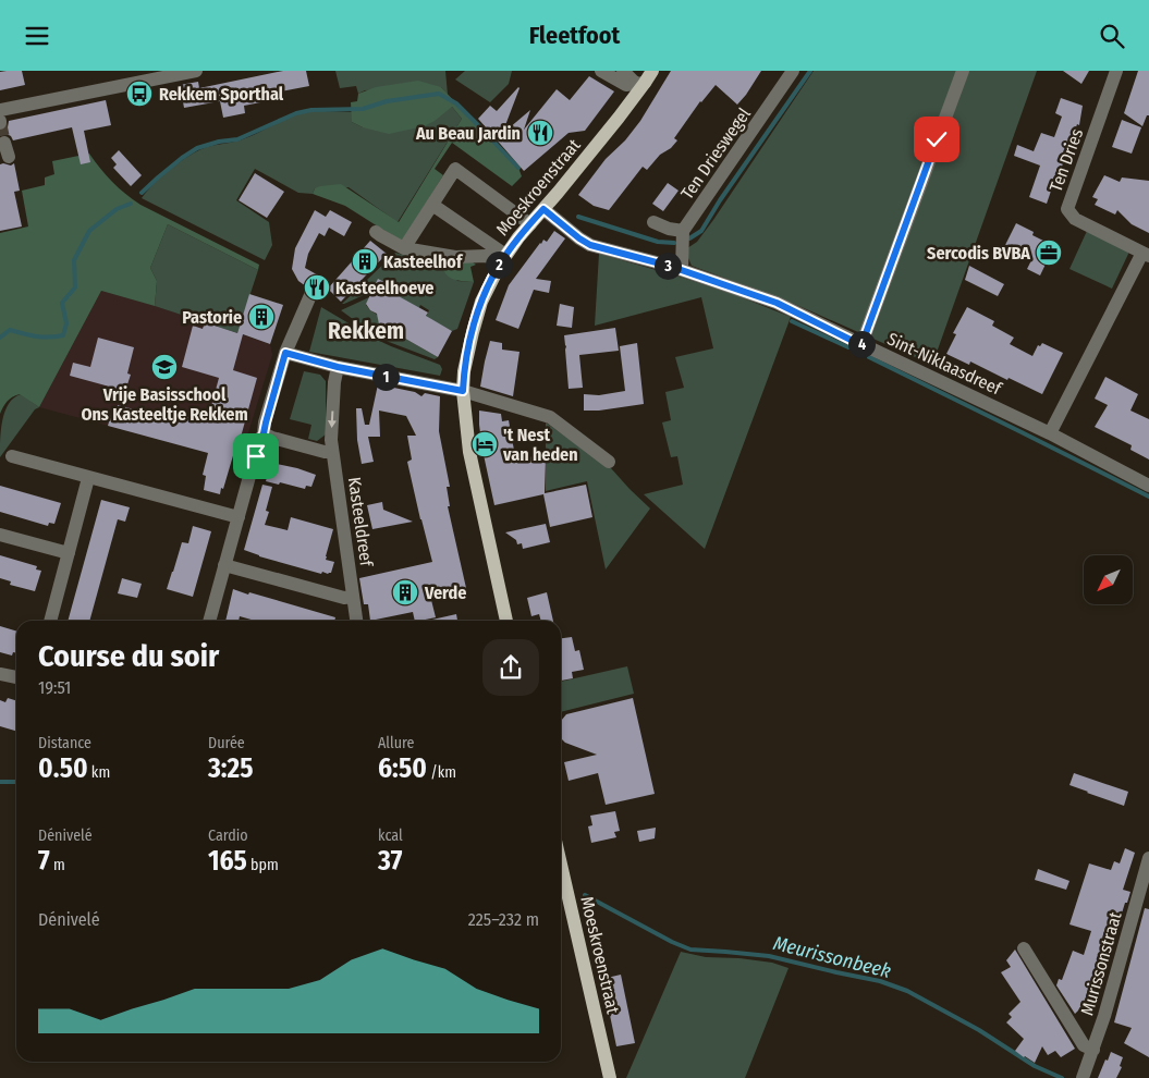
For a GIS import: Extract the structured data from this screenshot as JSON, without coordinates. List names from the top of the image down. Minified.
{"streets":{"main road":["Moeskroenstraat"],"street":["Ten Drieswegel","Ten Dries","Sint-Niklaasdreef","Kasteeldreef","Murissonstraat"]},"crossings":[["Ten Dries","Sint-Niklaasdreef"],["Moeskroenstraat","Sint-Niklaasdreef"]],"districts":["Rekkem"],"water":["Meurissonbeek"],"places":{"bus stop":["Rekkem Sporthal"],"restaurant":["Au Beau Jardin","Kasteelhoeve"],"office":["Sercodis BVBA"],"building":["Kasteelhof","Pastorie","Verde"],"school or university":["Vrije Basisschool Ons Kasteeltje Rekkem"],"hotel":["'t Nest van heden"]},"north":"bottom left","page":{"header":"Fleetfoot","pins":["2","3","4","1"],"heading":["Course du soir","19:51"],"stats":[["Distance","0.50 km"],["Durée","3:25"],["Allure","6:50 /km"],["Dénivelé","7 m"],["Cardio","165 bpm"],["kcal","37"]],"chart":["Dénivelé","225–232 m"]}}
